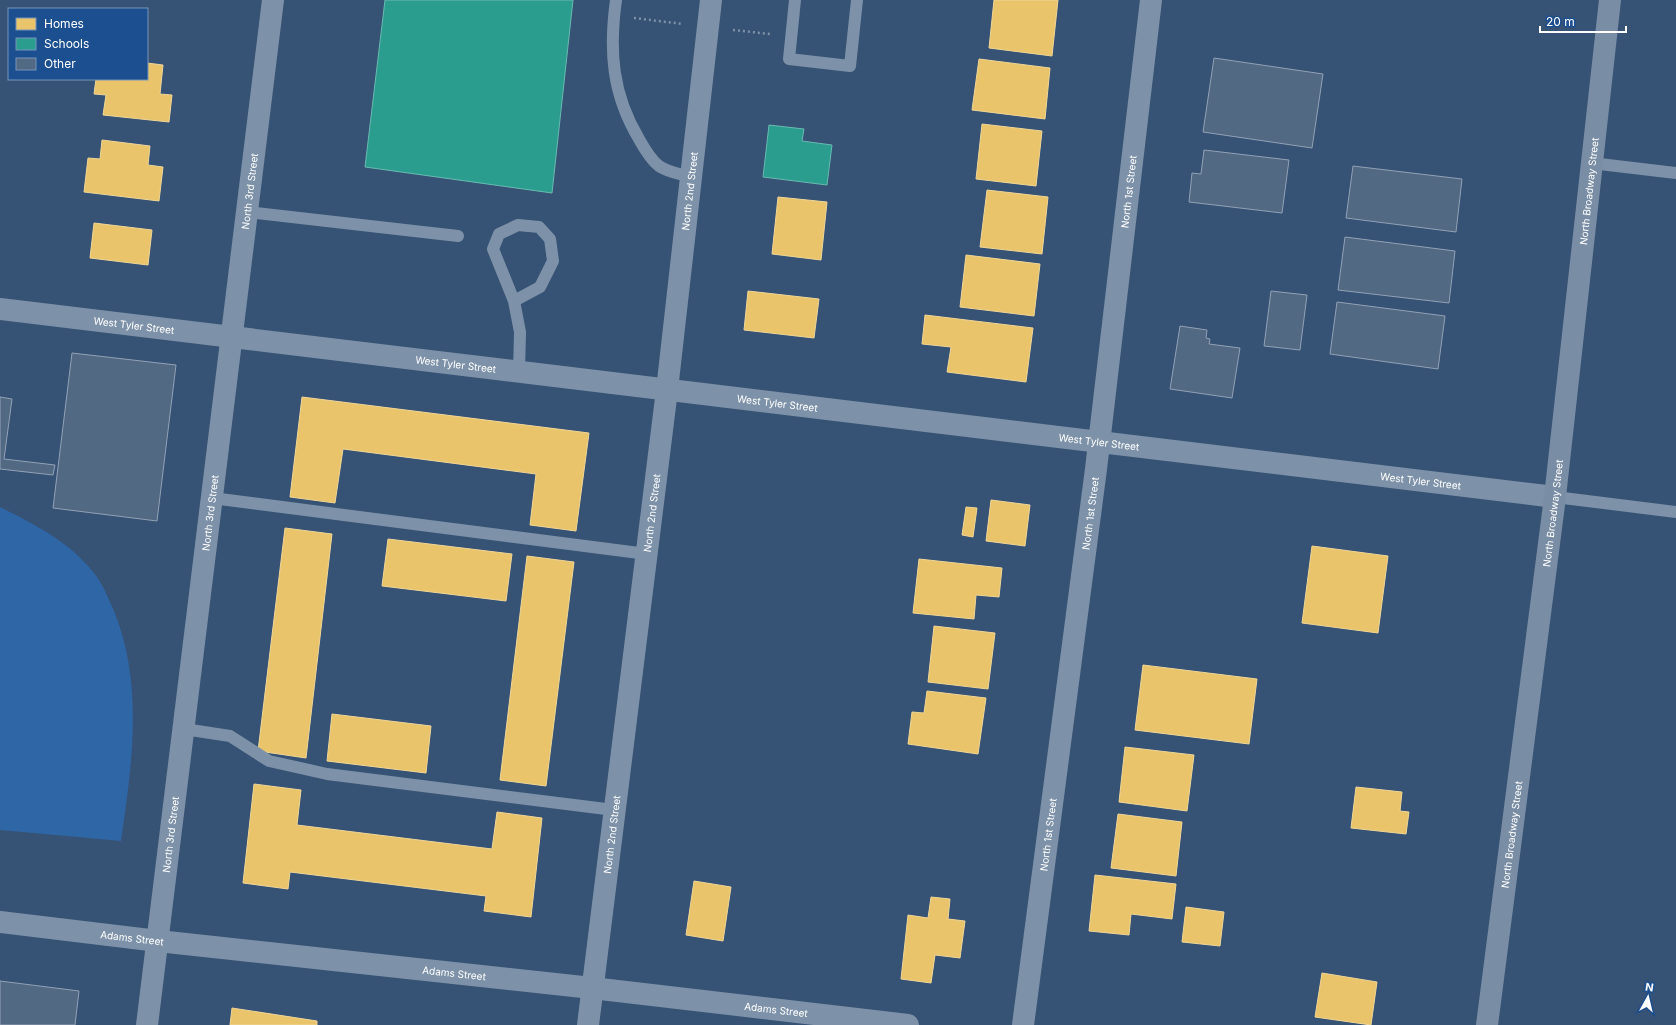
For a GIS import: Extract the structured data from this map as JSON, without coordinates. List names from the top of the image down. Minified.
{"streets":{"street":["North 3rd Street","North 2nd Street","North 1st Street","North Broadway Street","West Tyler Street","Adams Street"]},"crossings":[["North 3rd Street","West Tyler Street"],["North 3rd Street","Adams Street"],["North 2nd Street","West Tyler Street"],["North 2nd Street","Adams Street"],["North 1st Street","West Tyler Street"],["North Broadway Street","West Tyler Street"]],"legend":["Homes","Schools","Other"],"scale_bar":"20 m","north":"top"}
